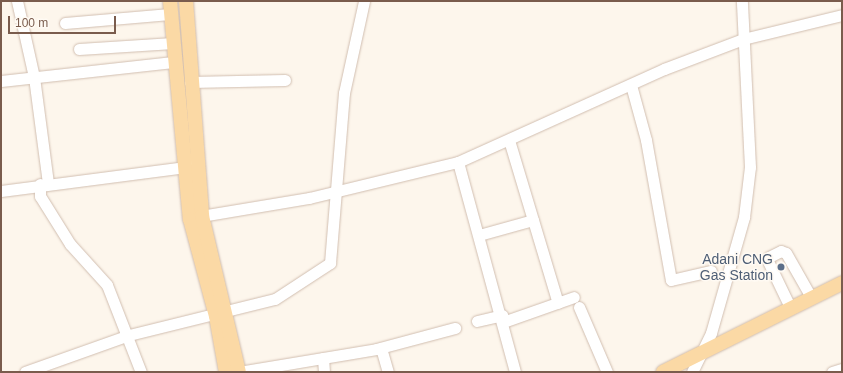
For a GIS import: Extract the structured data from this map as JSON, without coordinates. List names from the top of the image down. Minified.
{"places":["Adani CNG Gas Station"],"scale_bar":"100 m"}
